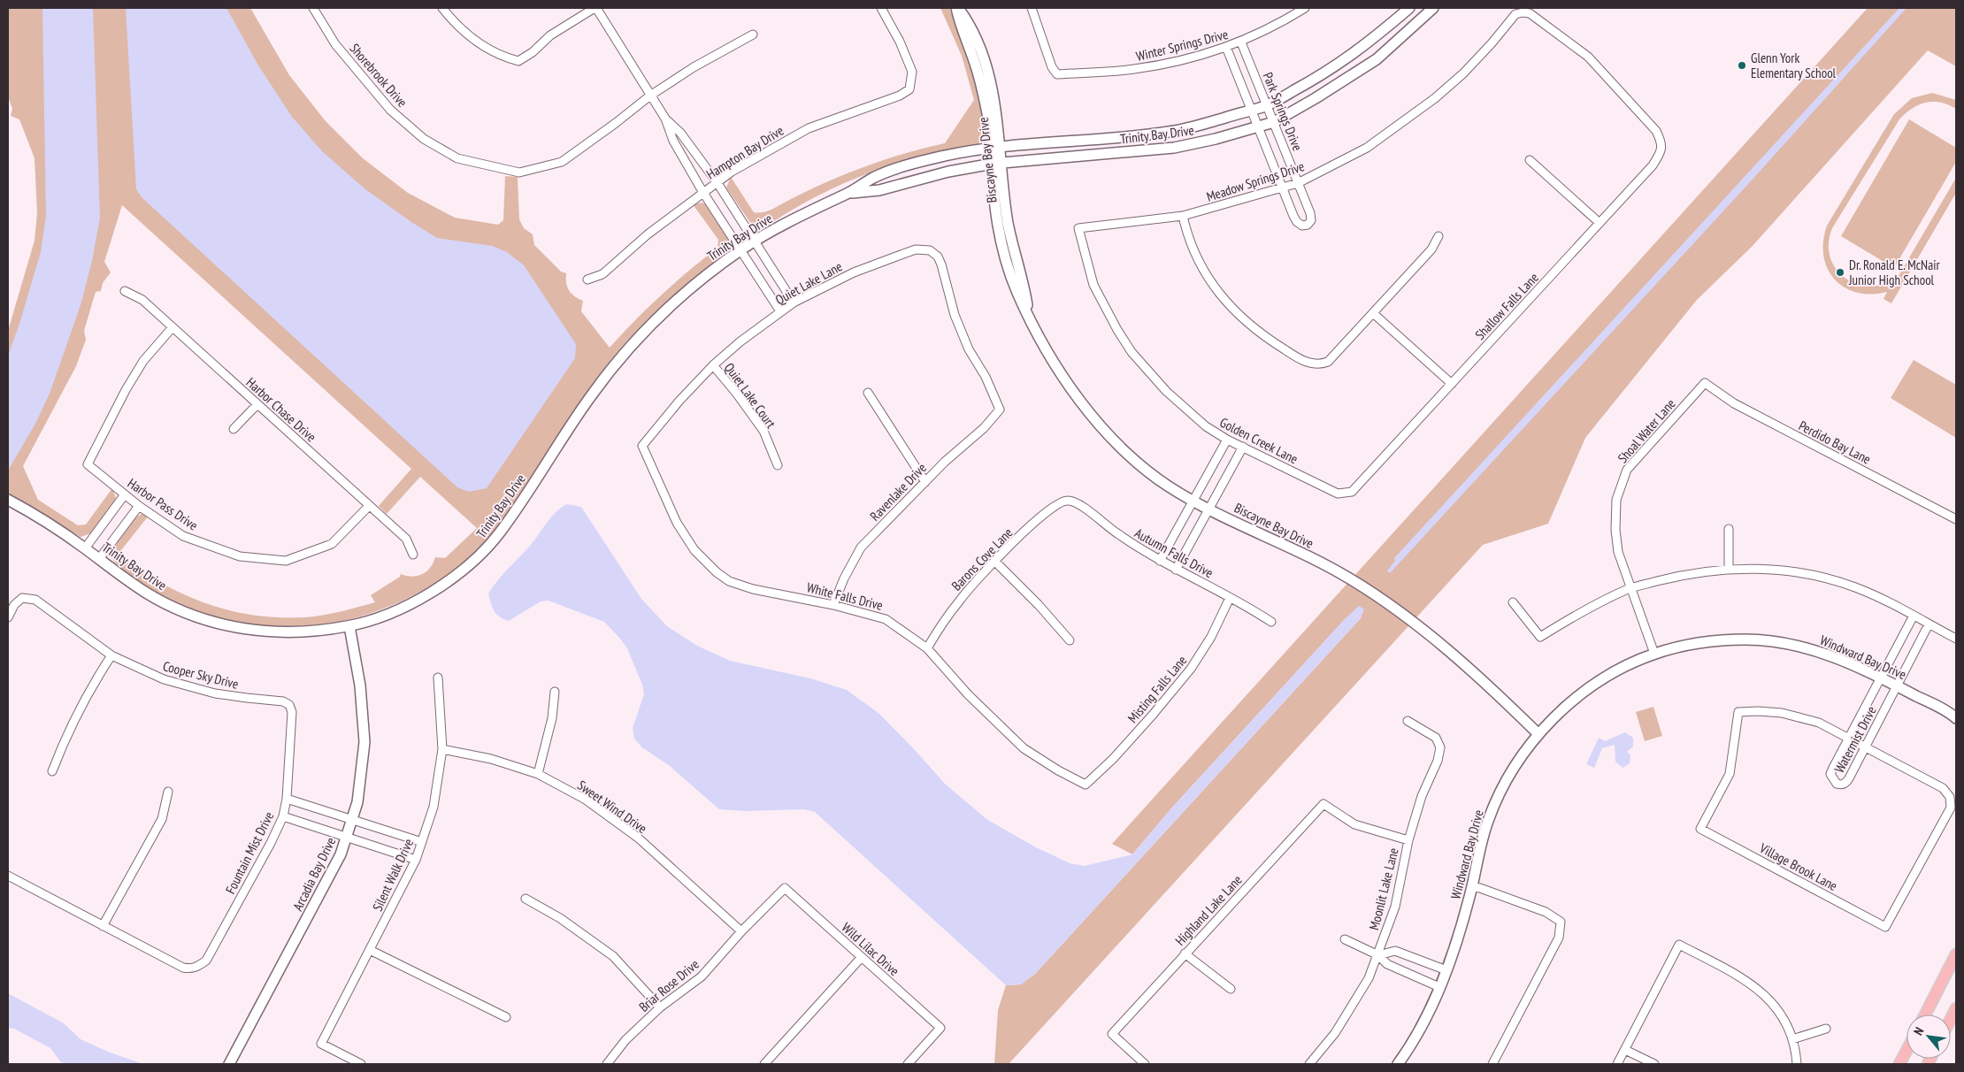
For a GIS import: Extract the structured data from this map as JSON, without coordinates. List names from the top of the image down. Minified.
{"streets":{"street":["Winter Springs Drive","Shorebrook Drive","Park Springs Drive","Trinity Bay Drive","Hampton Bay Drive","Biscayne Bay Drive","Meadow Springs Drive","Quiet Lake Lane","Shallow Falls Lane","Quiet Lake Court","Harbor Chase Drive","Shoal Water Lane","Golden Creek Lane","Perdido Bay Lane","Ravenlake Drive","Harbor Pass Drive","Autumn Falls Drive","Barons Cove Lane","White Falls Drive","Windward Bay Drive","Cooper Sky Drive","Misting Falls Lane","Watermist Drive","Sweet Wind Drive","Fountain Mist Drive","Village Brook Lane","Arcadia Bay Drive","Silent Walk Drive","Moonlit Lake Lane","Highland Lake Lane","Wild Lilac Drive","Briar Rose Drive"]},"crossings":[["Winter Springs Drive","Park Springs Drive"],["Park Springs Drive","Trinity Bay Drive"],["Park Springs Drive","Meadow Springs Drive"],["Trinity Bay Drive","Biscayne Bay Drive"],["Trinity Bay Drive","Arcadia Bay Drive"],["Biscayne Bay Drive","Windward Bay Drive"],["Meadow Springs Drive","Shallow Falls Lane"],["Meadow Springs Drive","Golden Creek Lane"],["Quiet Lake Lane","Quiet Lake Court"],["Quiet Lake Lane","Ravenlake Drive"],["Shallow Falls Lane","Golden Creek Lane"],["Quiet Lake Court","White Falls Drive"],["Harbor Chase Drive","Harbor Pass Drive"],["Shoal Water Lane","Perdido Bay Lane"],["Shoal Water Lane","Windward Bay Drive"],["Ravenlake Drive","White Falls Drive"],["Autumn Falls Drive","Barons Cove Lane"],["Autumn Falls Drive","Misting Falls Lane"],["Barons Cove Lane","White Falls Drive"],["White Falls Drive","Misting Falls Lane"],["Windward Bay Drive","Watermist Drive"],["Cooper Sky Drive","Fountain Mist Drive"],["Watermist Drive","Village Brook Lane"],["Sweet Wind Drive","Silent Walk Drive"],["Sweet Wind Drive","Briar Rose Drive"],["Moonlit Lake Lane","Highland Lake Lane"],["Wild Lilac Drive","Briar Rose Drive"]],"places":["Glenn York Elementary School","Dr. Ronald E. McNair Junior High School"],"north":"top left"}
